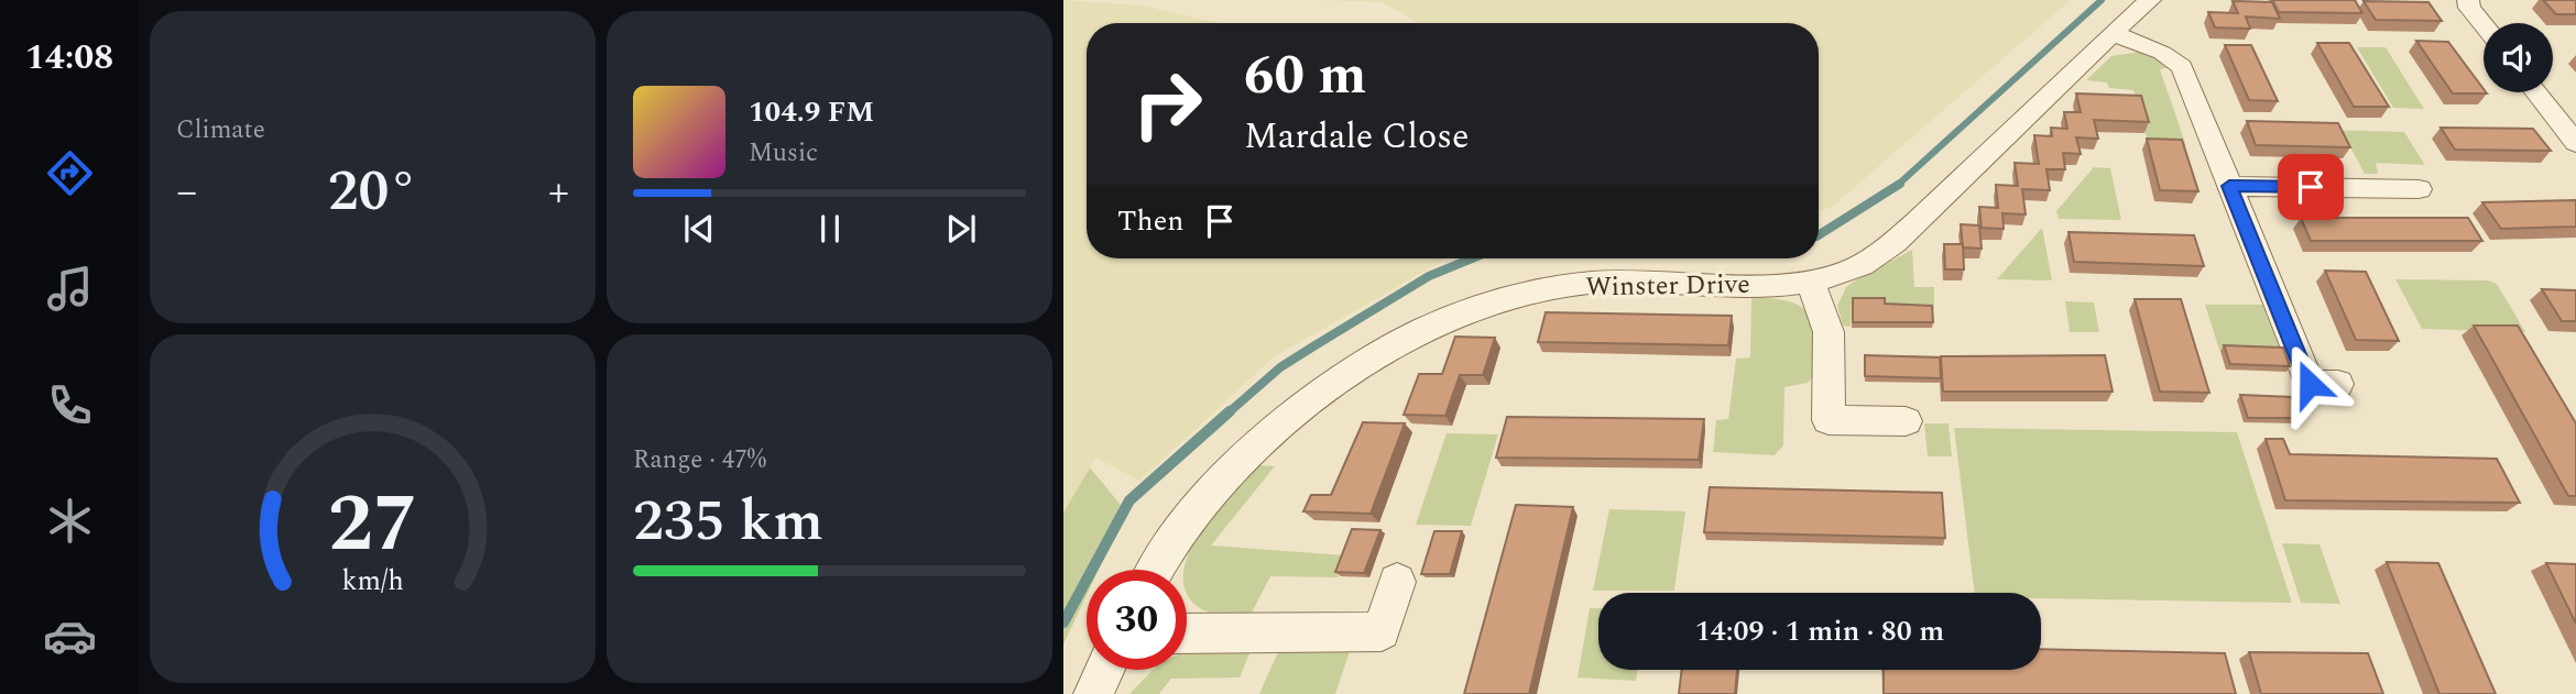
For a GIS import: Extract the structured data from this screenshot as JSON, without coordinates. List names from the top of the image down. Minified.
{"streets":{"street":["Winster Drive"]},"page":{"tabs":"14:08","tile":["Climate",["Range · 47%","235 km"]],"turn":["60 m","Mardale Close"],"song":["104.9 FM","Music"],"heat":["−","20°","+"],"then":"Then","limit":"30","trip":"14:09 · 1 min · 80 m","gauge":["27","km/h"]}}
